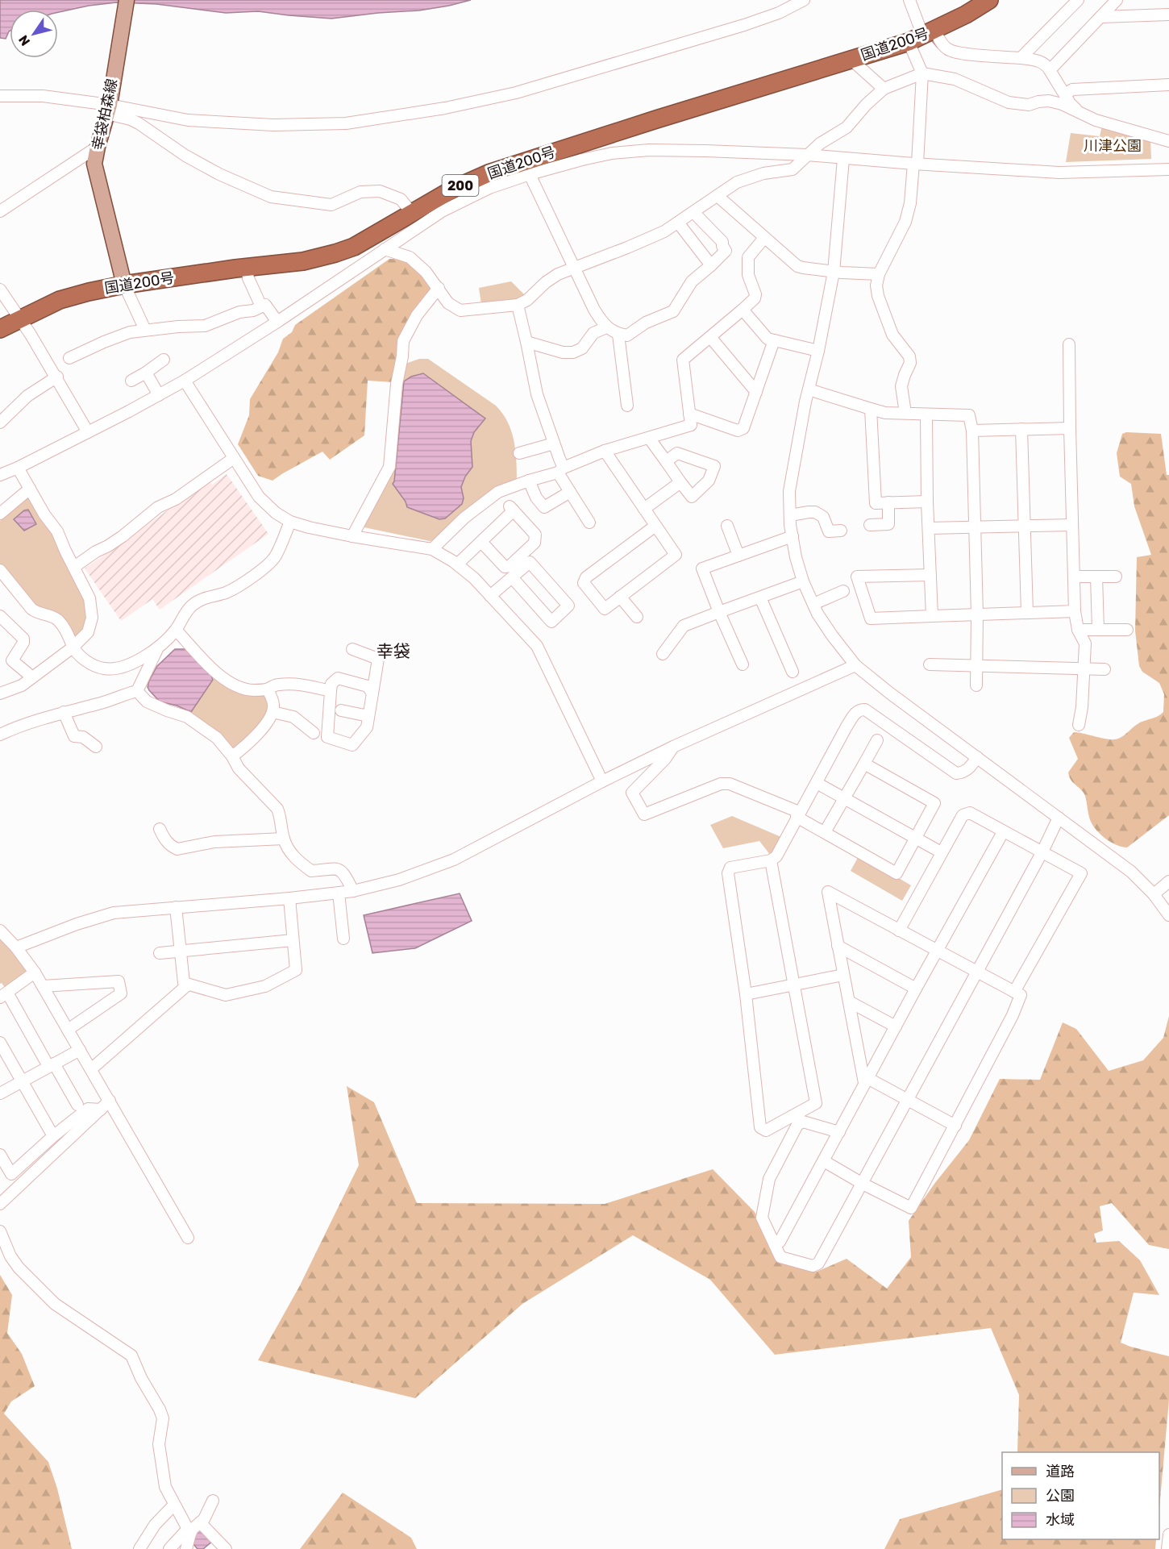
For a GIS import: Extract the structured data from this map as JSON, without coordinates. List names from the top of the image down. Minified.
{"streets":{"highway":["国道200号","200"],"main road":["幸袋柏森線"]},"crossings":[["国道200号","幸袋柏森線"]],"districts":["幸袋"],"parks":["川津公園"],"legend":["道路","公園","水域"],"north":"bottom left"}
